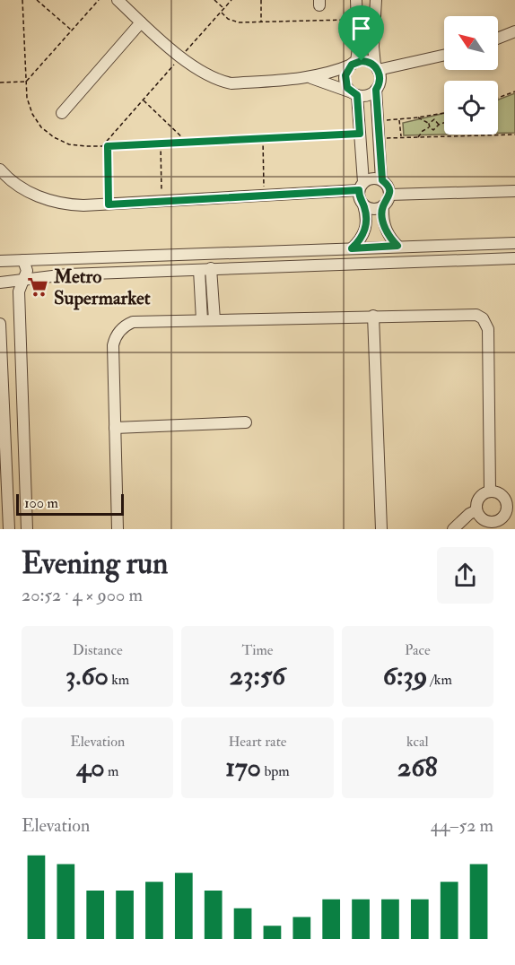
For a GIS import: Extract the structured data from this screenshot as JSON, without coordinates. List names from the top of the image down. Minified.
{"places":{"supermarket":["Metro Supermarket"]},"scale_bar":"100 m","north":"top left","page":{"scale":"100 m","heading":["Evening run","20:52 · 4 × 900 m"],"stats":[["Distance","3.60 km"],["Time","23:56"],["Pace","6:39 /km"],["Elevation","40 m"],["Heart rate","170 bpm"],["kcal","268"]],"chart":["Elevation","44–52 m"]}}
